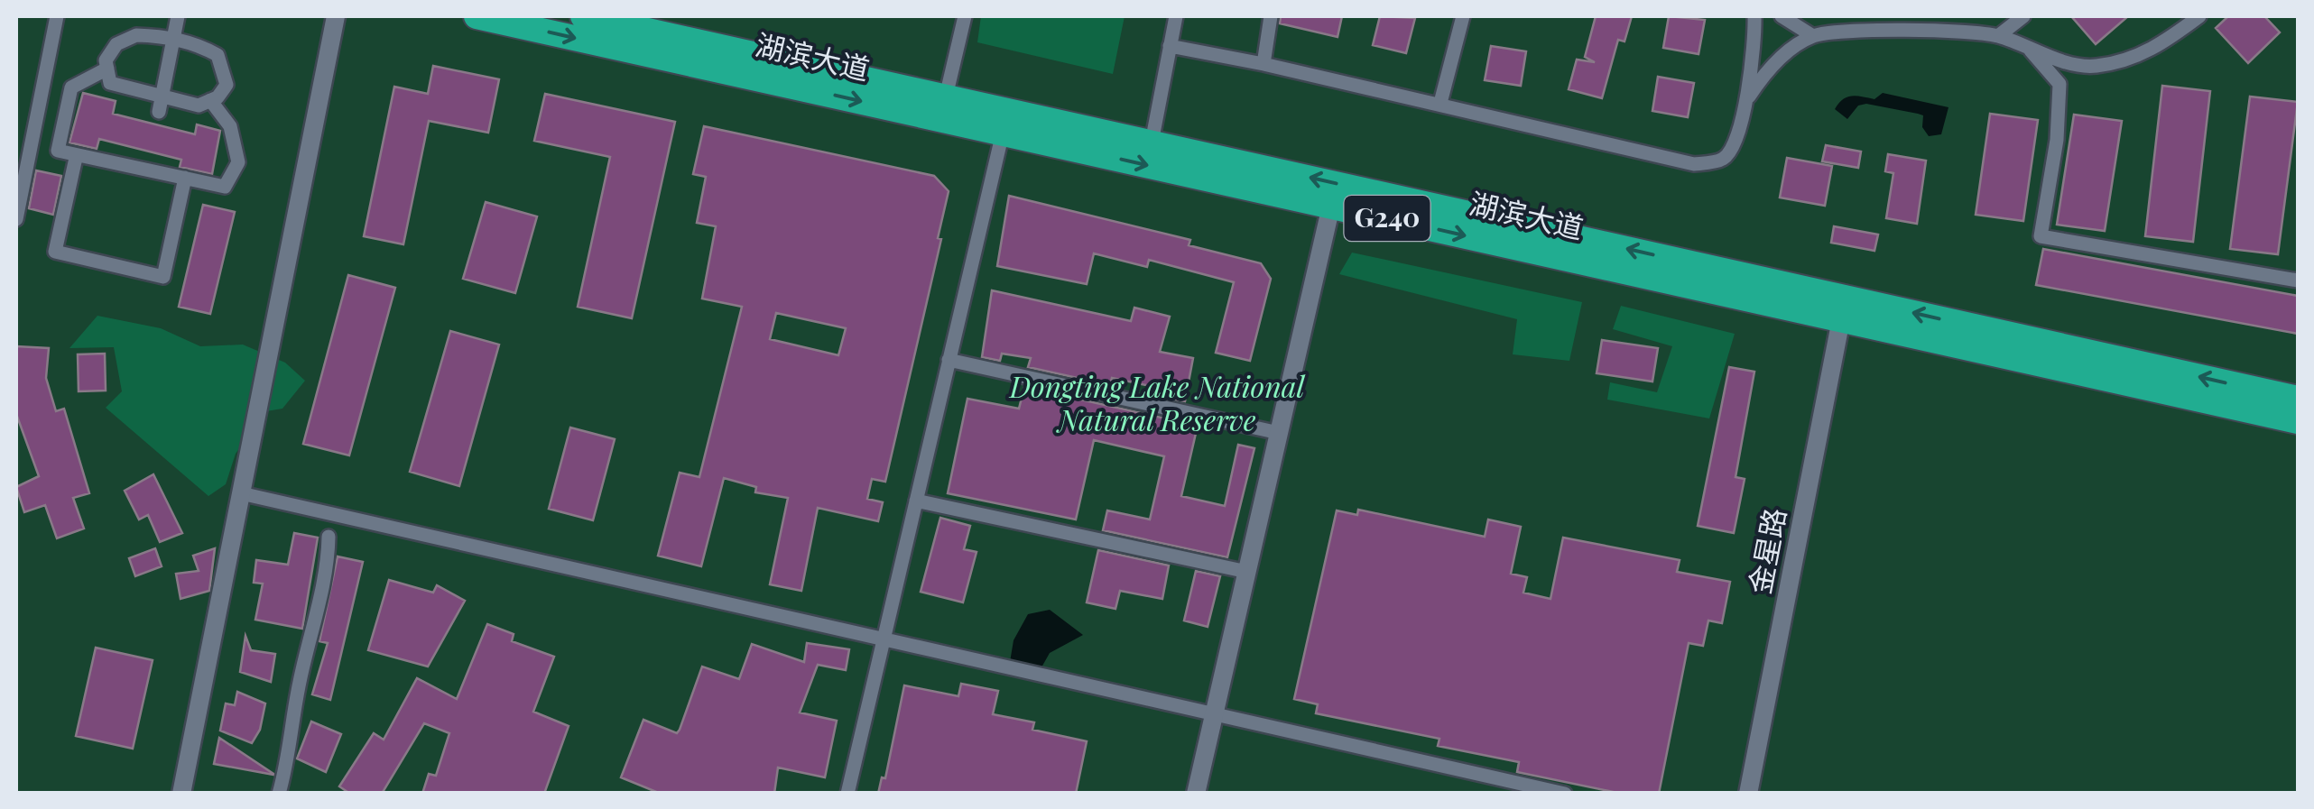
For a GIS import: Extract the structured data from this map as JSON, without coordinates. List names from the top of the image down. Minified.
{"streets":{"highway":["湖滨大道","G240"],"street":["金星路"]},"crossings":[["湖滨大道","金星路"]],"parks":["Dongting Lake National Natural Reserve"]}
